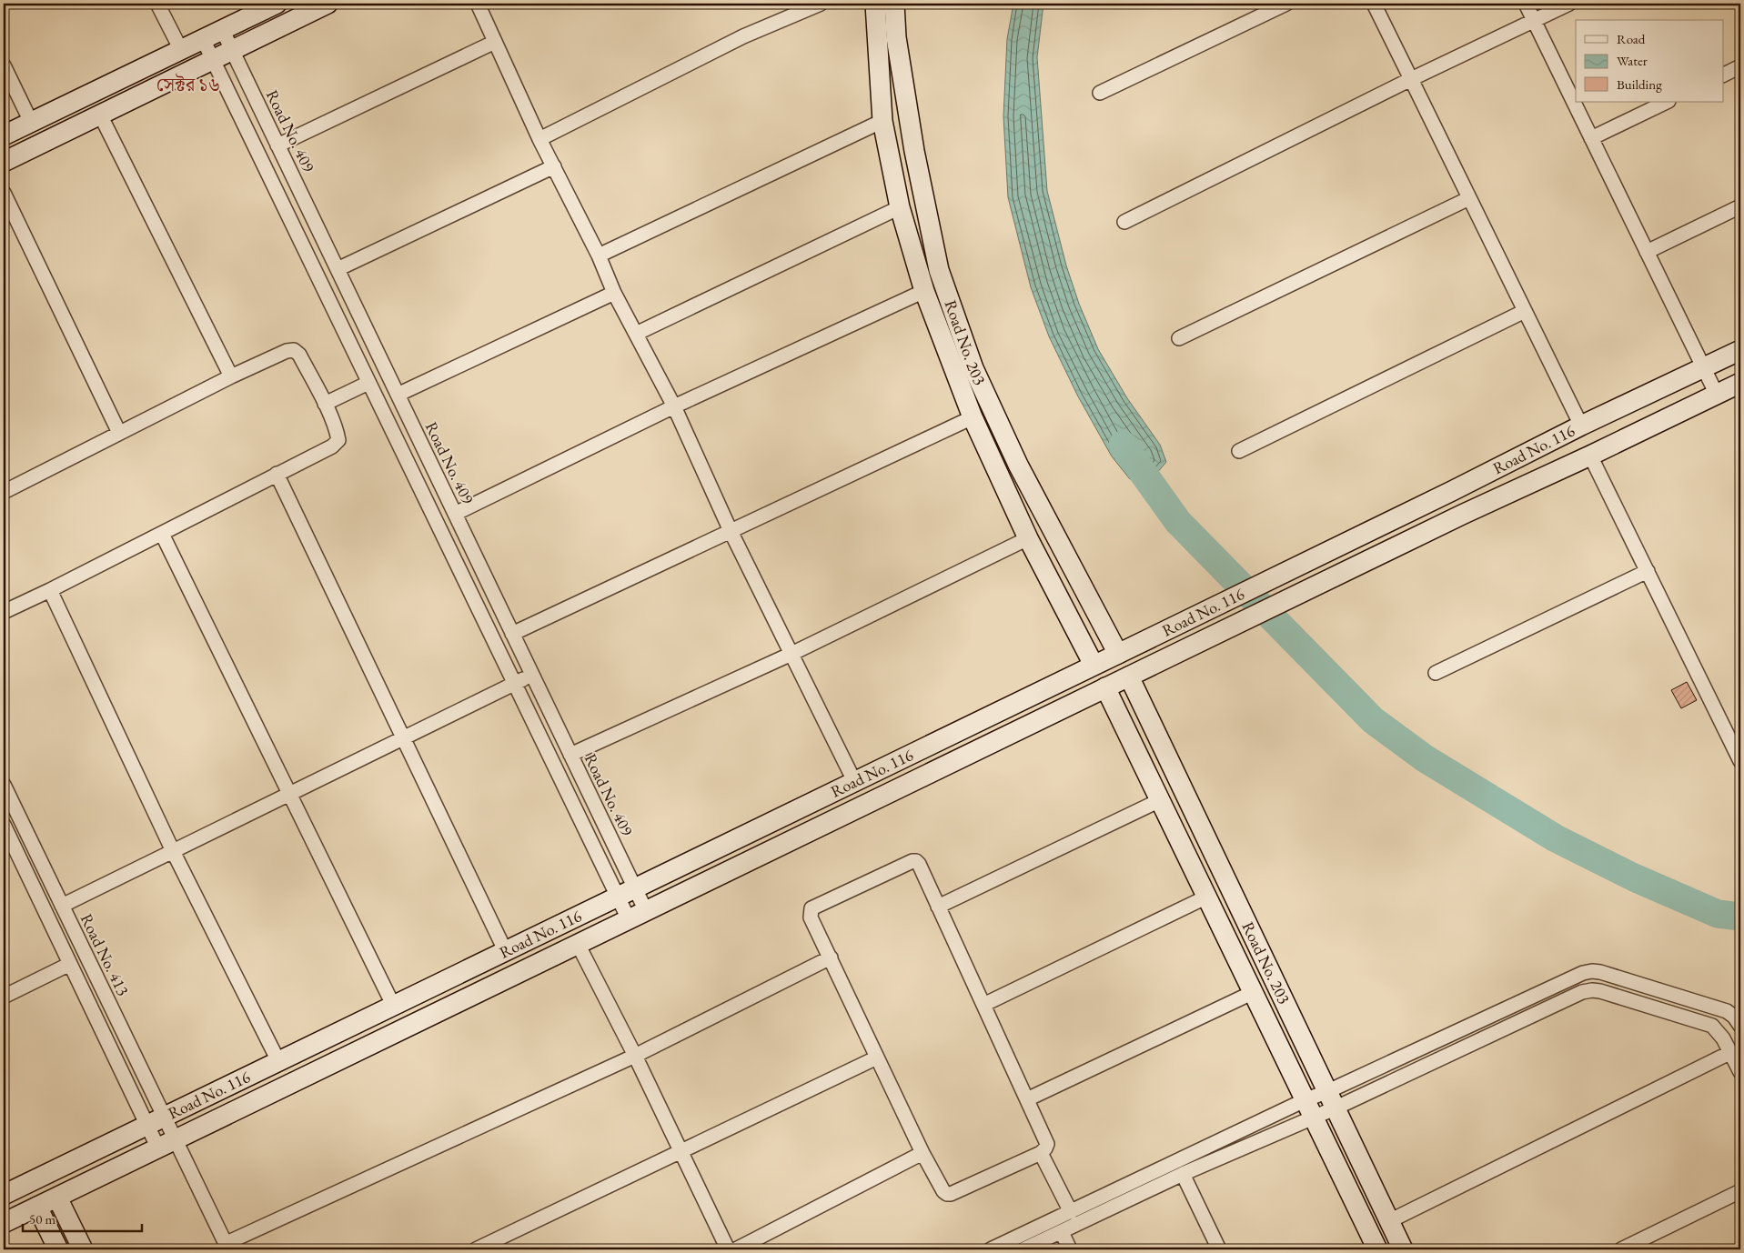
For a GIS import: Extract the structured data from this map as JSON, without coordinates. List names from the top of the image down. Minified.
{"streets":{"street":["Road No. 409","Road No. 203","Road No. 116","Road No. 413"]},"crossings":[["Road No. 409","Road No. 116"],["Road No. 203","Road No. 116"],["Road No. 116","Road No. 413"]],"districts":["সেক্টর ১৬"],"legend":["Road","Water","Building"],"scale_bar":"50 m"}
